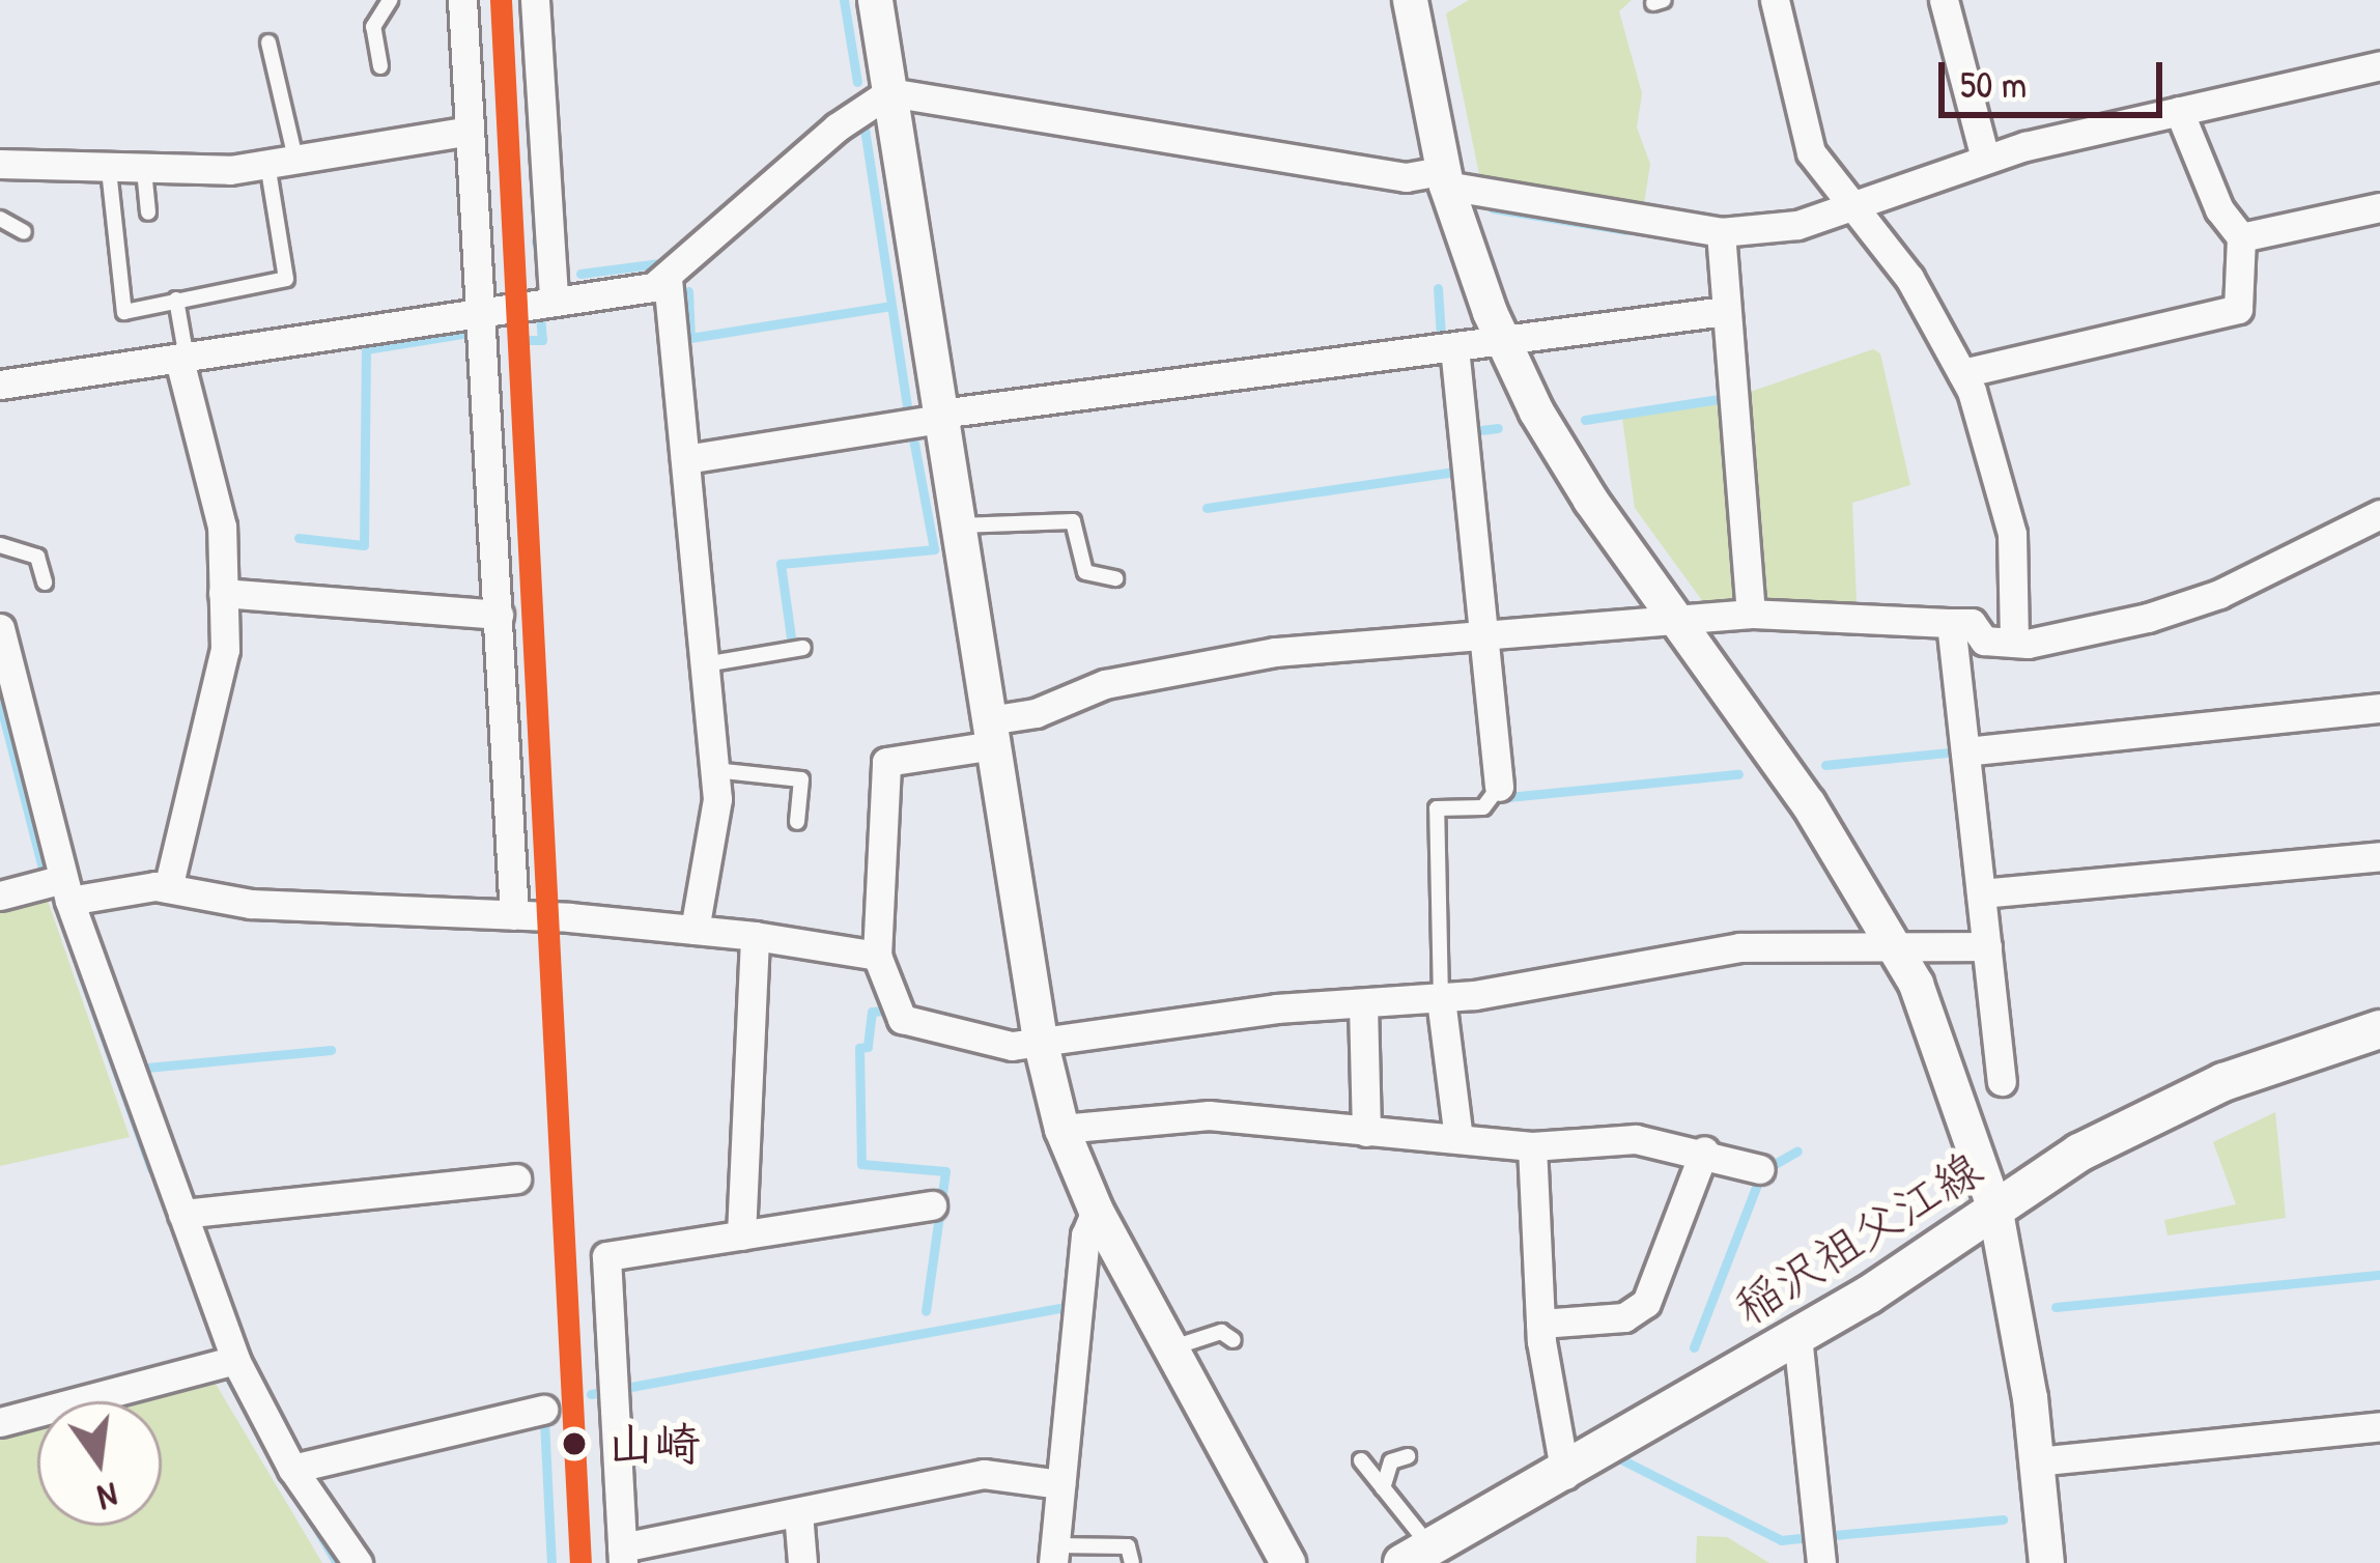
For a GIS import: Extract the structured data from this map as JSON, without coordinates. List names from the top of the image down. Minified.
{"streets":{"main road":["稲沢祖父江線"]},"places":["山崎"],"scale_bar":"50 m","north":"bottom"}
